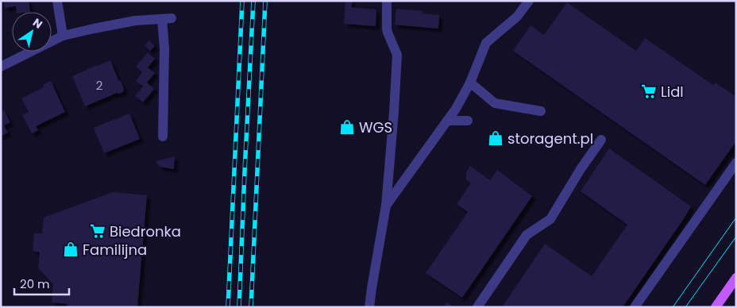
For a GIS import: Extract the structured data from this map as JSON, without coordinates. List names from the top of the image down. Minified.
{"places":{"supermarket":["Lidl","Biedronka"],"shop":["WGS","storagent.pl","Familijna"]},"house_numbers":["2"],"scale_bar":"20 m","north":"top right"}
